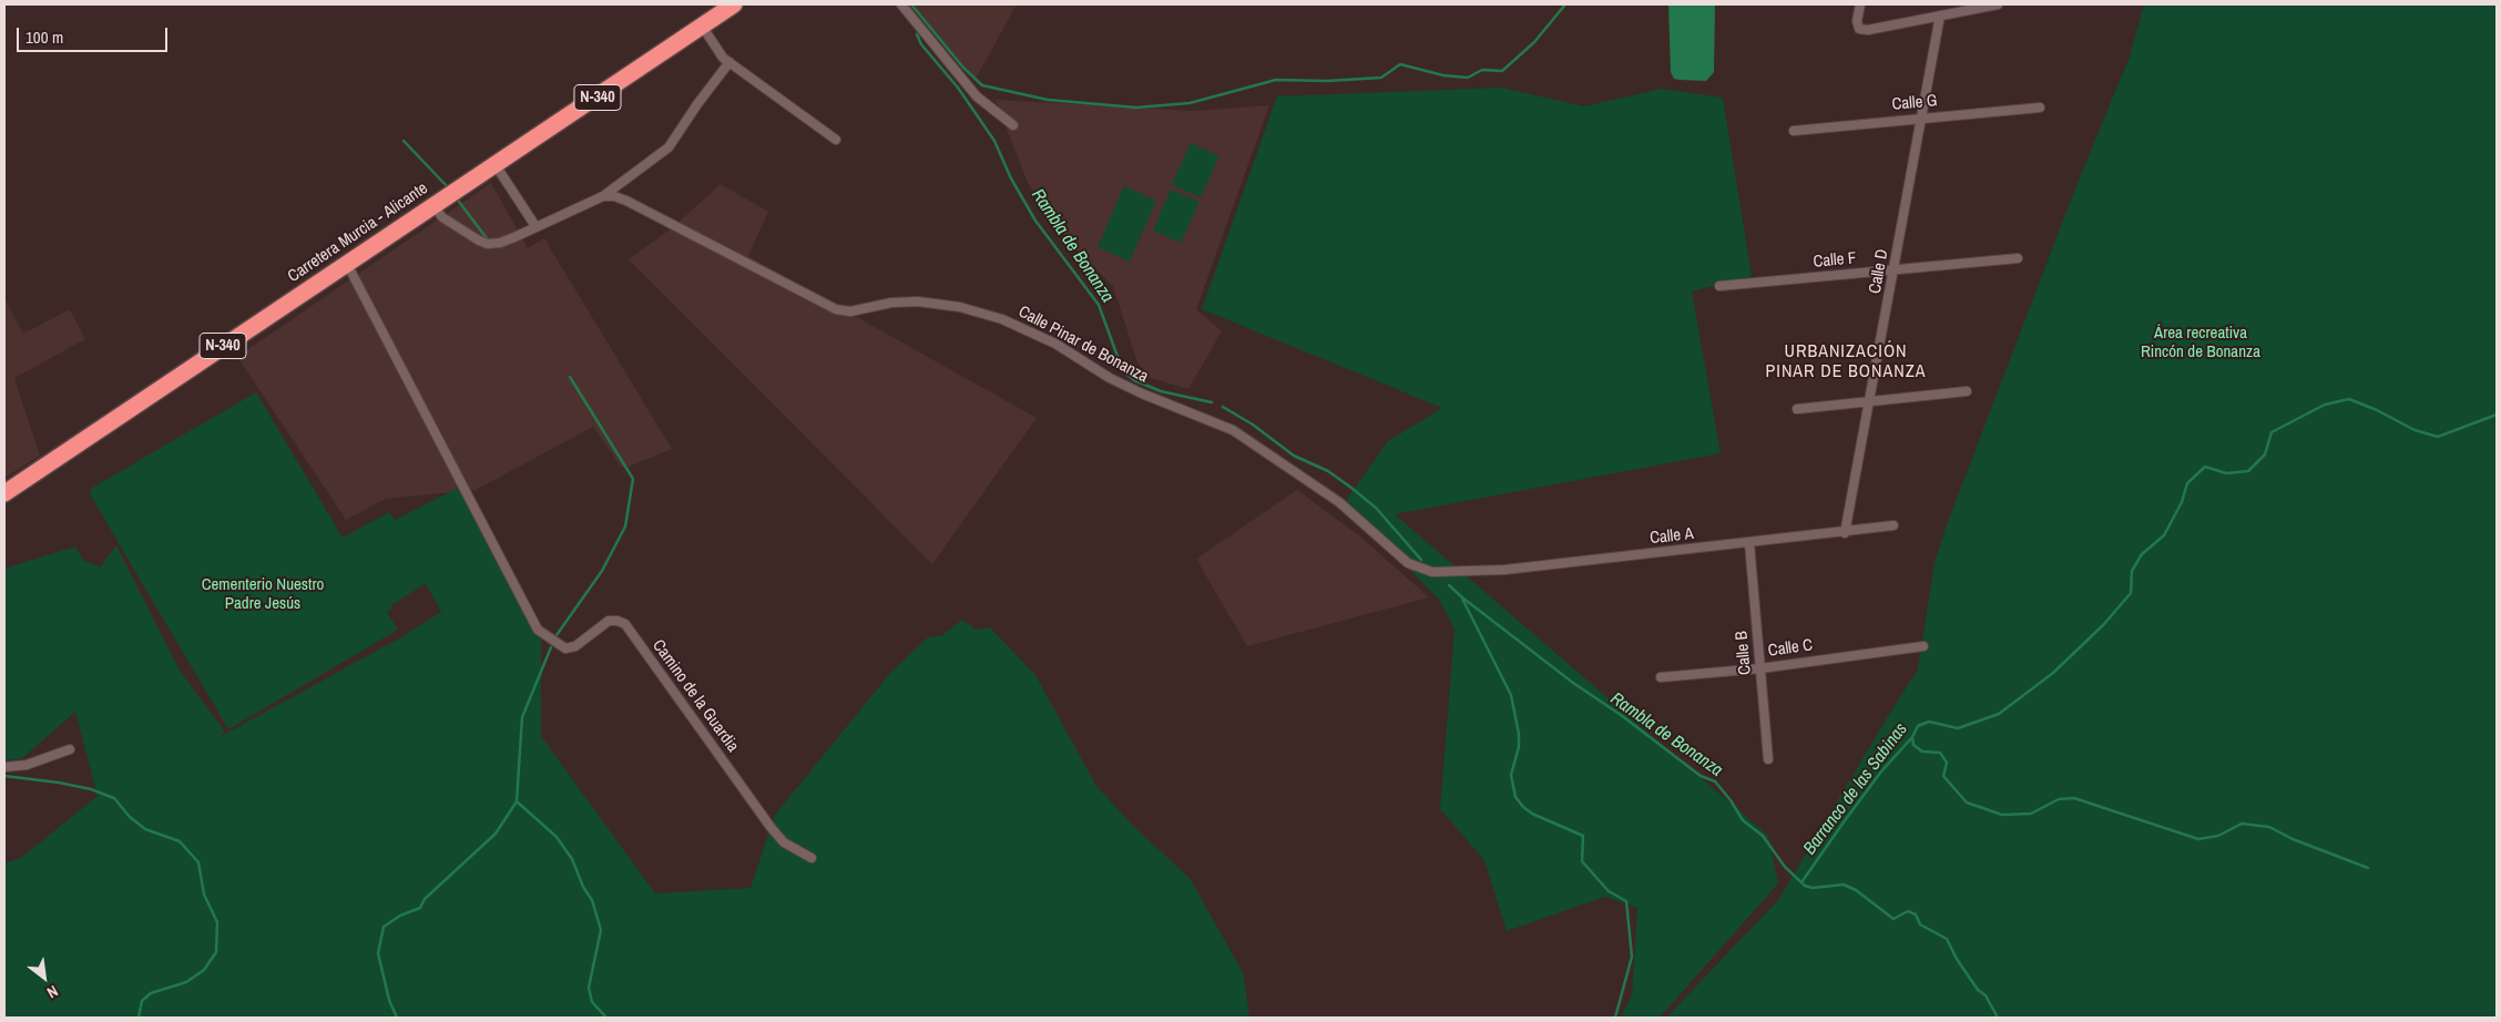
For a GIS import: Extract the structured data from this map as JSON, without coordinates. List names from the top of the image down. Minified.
{"streets":{"highway":["N-340","Carretera Murcia - Alicante"],"street":["Calle G","Calle F","Calle D","Calle Pinar de Bonanza","Calle A","Calle C","Calle B","Camino de la Guardia"]},"crossings":[["Calle G","Calle D"],["Carretera Murcia - Alicante","Camino de la Guardia"],["Calle F","Calle D"],["Calle D","Calle A"],["Calle Pinar de Bonanza","Calle A"],["Calle A","Calle B"],["Calle C","Calle B"]],"districts":["URBANIZACIÓN PINAR DE BONANZA"],"water":["Rambla de Bonanza","Barranco de las Sabinas"],"parks":["Área recreativa Rincón de Bonanza","Cementerio Nuestro Padre Jesús"],"scale_bar":"100 m","north":"bottom right"}
